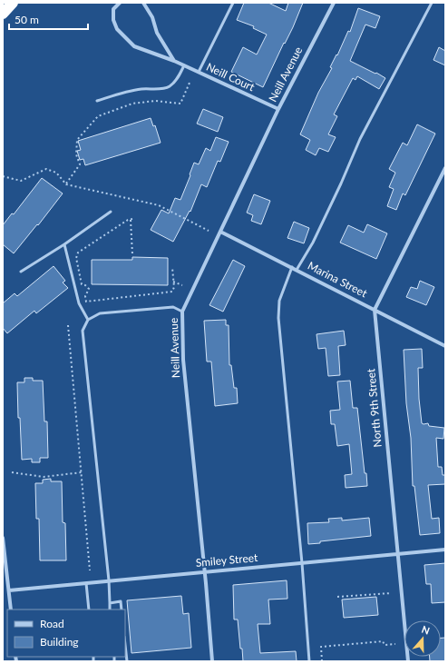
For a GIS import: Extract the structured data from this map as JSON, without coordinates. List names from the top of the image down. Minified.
{"streets":{"street":["Neill Avenue","Neill Court","Marina Street","North 9th Street","Smiley Street"]},"crossings":[["Neill Avenue","Neill Court"],["Neill Avenue","Marina Street"],["Neill Avenue","Smiley Street"],["Marina Street","North 9th Street"],["North 9th Street","Smiley Street"]],"legend":["Road","Building"],"scale_bar":"50 m","north":"top"}
